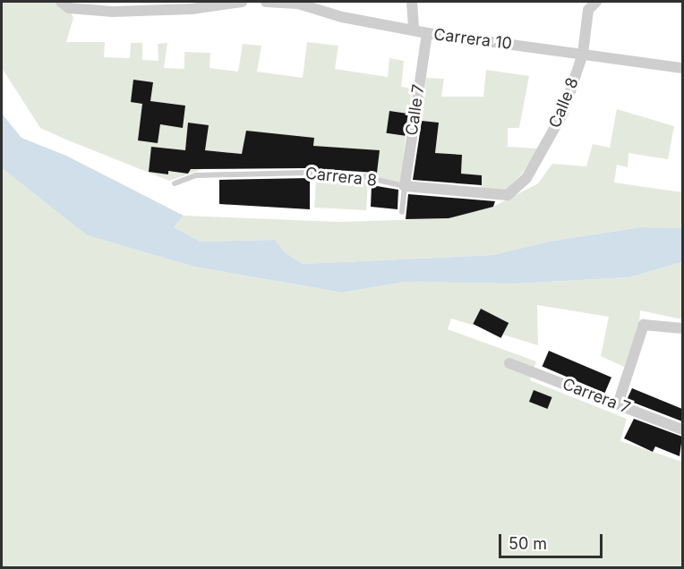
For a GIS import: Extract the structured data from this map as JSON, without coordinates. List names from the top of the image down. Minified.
{"streets":{"street":["Carrera 10","Calle 8","Calle 7","Carrera 8","Carrera 7"]},"crossings":[["Carrera 10","Calle 8"],["Carrera 10","Calle 7"],["Calle 8","Carrera 8"],["Calle 7","Carrera 8"]],"scale_bar":"50 m"}
